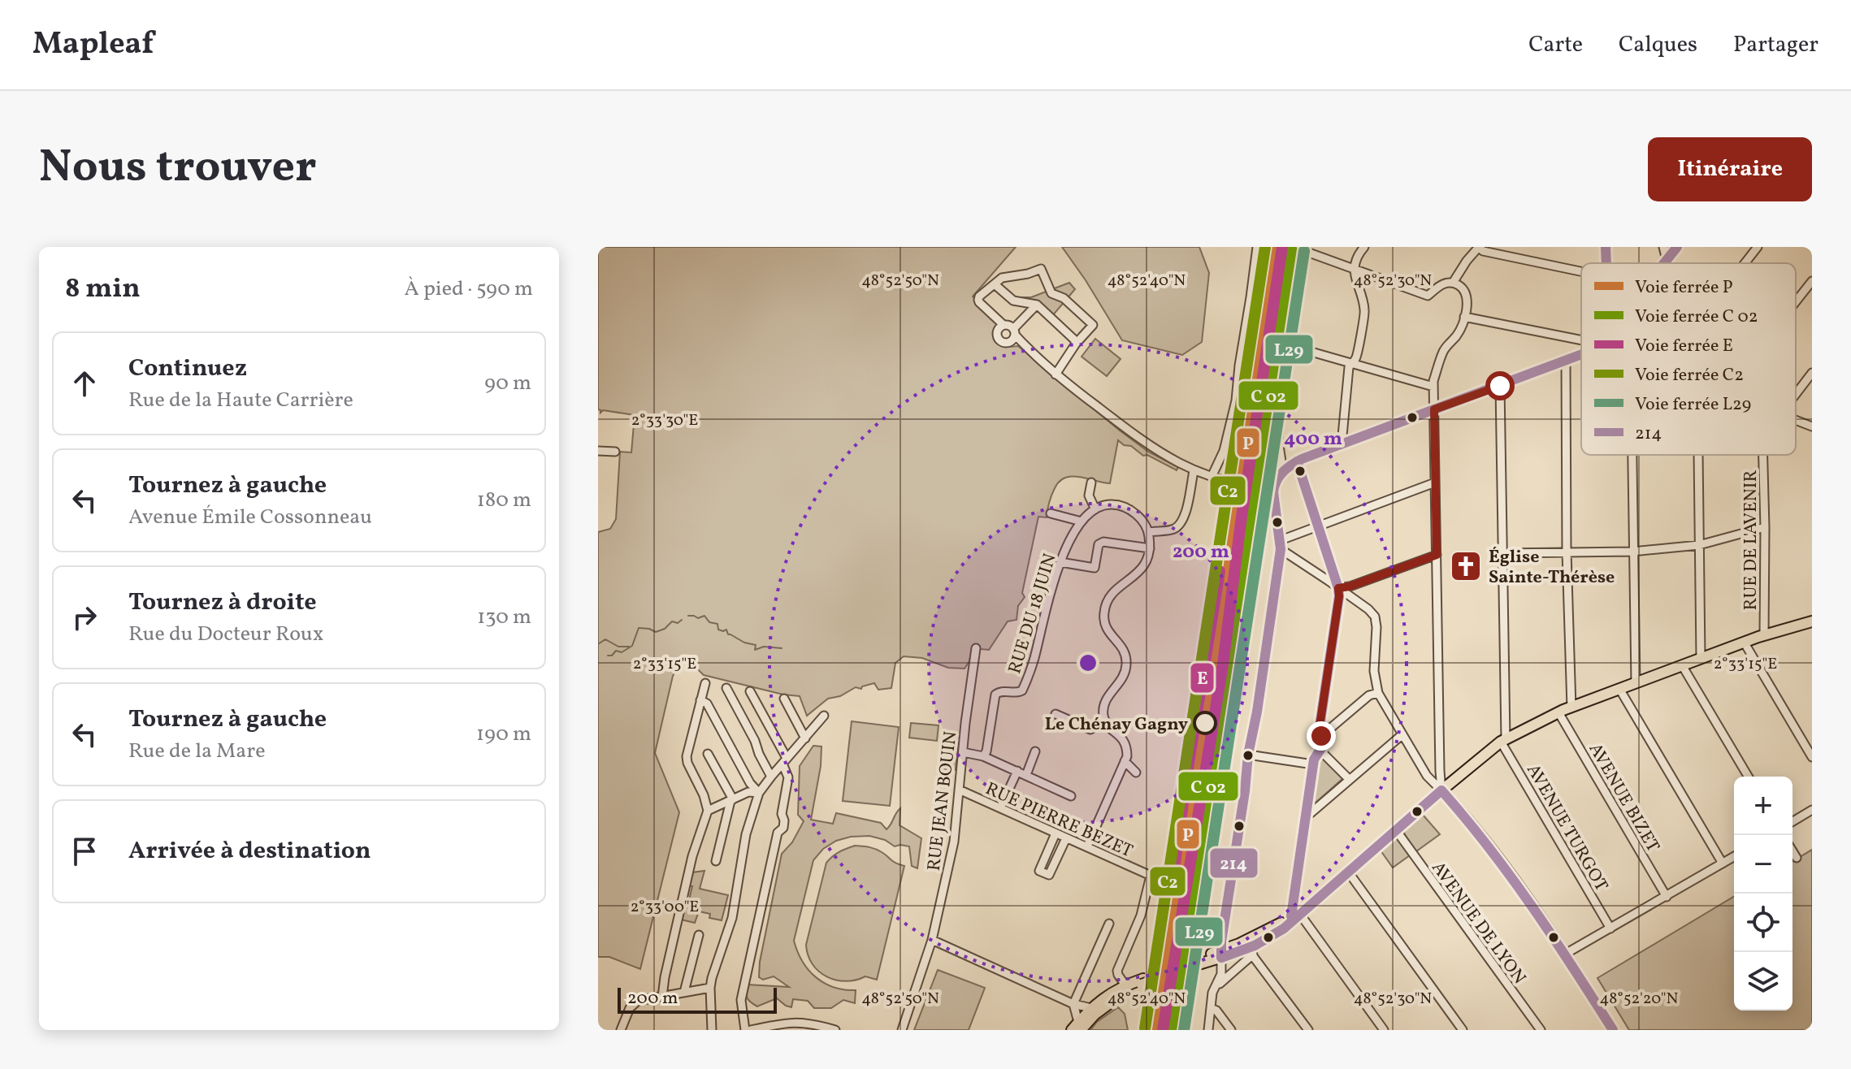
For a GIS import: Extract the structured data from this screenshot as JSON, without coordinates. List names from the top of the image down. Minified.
{"streets":{"street":["RUE DE L'AVENIR","RUE DU 18 JUIN","AVENUE BIZET","RUE JEAN BOUIN","RUE PIERRE BEZET","AVENUE TURGOT","AVENUE DE LYON"]},"crossings":[["RUE JEAN BOUIN","RUE PIERRE BEZET"]],"places":{"church":["Église Sainte-Thérèse"],"other":["Le Chénay Gagny"]},"lines":["rail line P","rail line E","rail line C2","transit line 214","rail line L29"],"legend":["Voie ferrée P","Voie ferrée C 02","Voie ferrée E","Voie ferrée C2","Voie ferrée L29","214"],"scale_bar":"200 m","page":{"header":"Mapleaf","nav":["Carte","Calques","Partager"],"title":"Nous trouver","buttons":"Itinéraire","heading":["8 min","À pied · 590 m"],"list":[["Continuez","Rue de la Haute Carrière","90 m"],["Tournez à gauche","Avenue Émile Cossonneau","180 m"],["Tournez à droite","Rue du Docteur Roux","130 m"],["Tournez à gauche","Rue de la Mare","190 m"],"Arrivée à destination"],"map_buttons":["+","−"],"scale":"200 m"},"coordinates":["48°52'50\"N","48°52'40\"N","48°52'30\"N","2°33'30\"E","2°33'15\"E","2°33'00\"E","48°52'20\"N"],"rings":["400 m","200 m"]}
